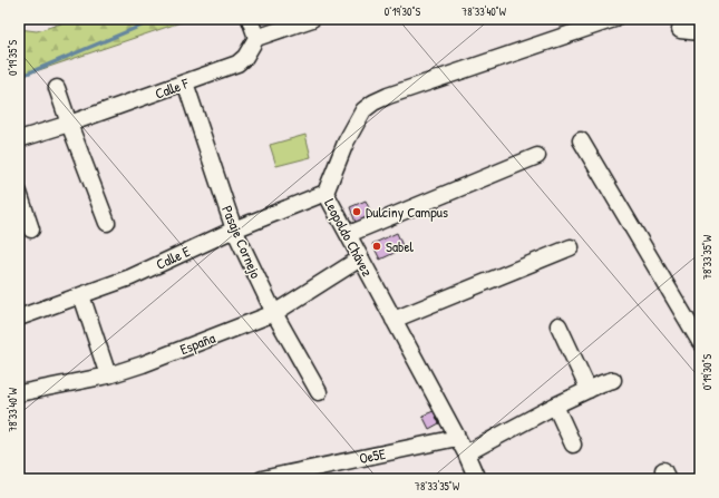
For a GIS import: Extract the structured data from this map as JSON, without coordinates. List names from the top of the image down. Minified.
{"streets":{"street":["Calle F","Leopoldo Chávez","Pasaje Cornejo","Calle E","España","Oe5E"]},"crossings":[["Calle F","Pasaje Cornejo"],["Leopoldo Chávez","Calle E"],["Leopoldo Chávez","España"],["Leopoldo Chávez","Oe5E"],["Pasaje Cornejo","Calle E"],["Pasaje Cornejo","España"]],"places":["Dulciny Campus","Sabel"],"coordinates":["0°19'30\"S","78°33'40\"W","0°19'35\"S","78°33'35\"W"]}
